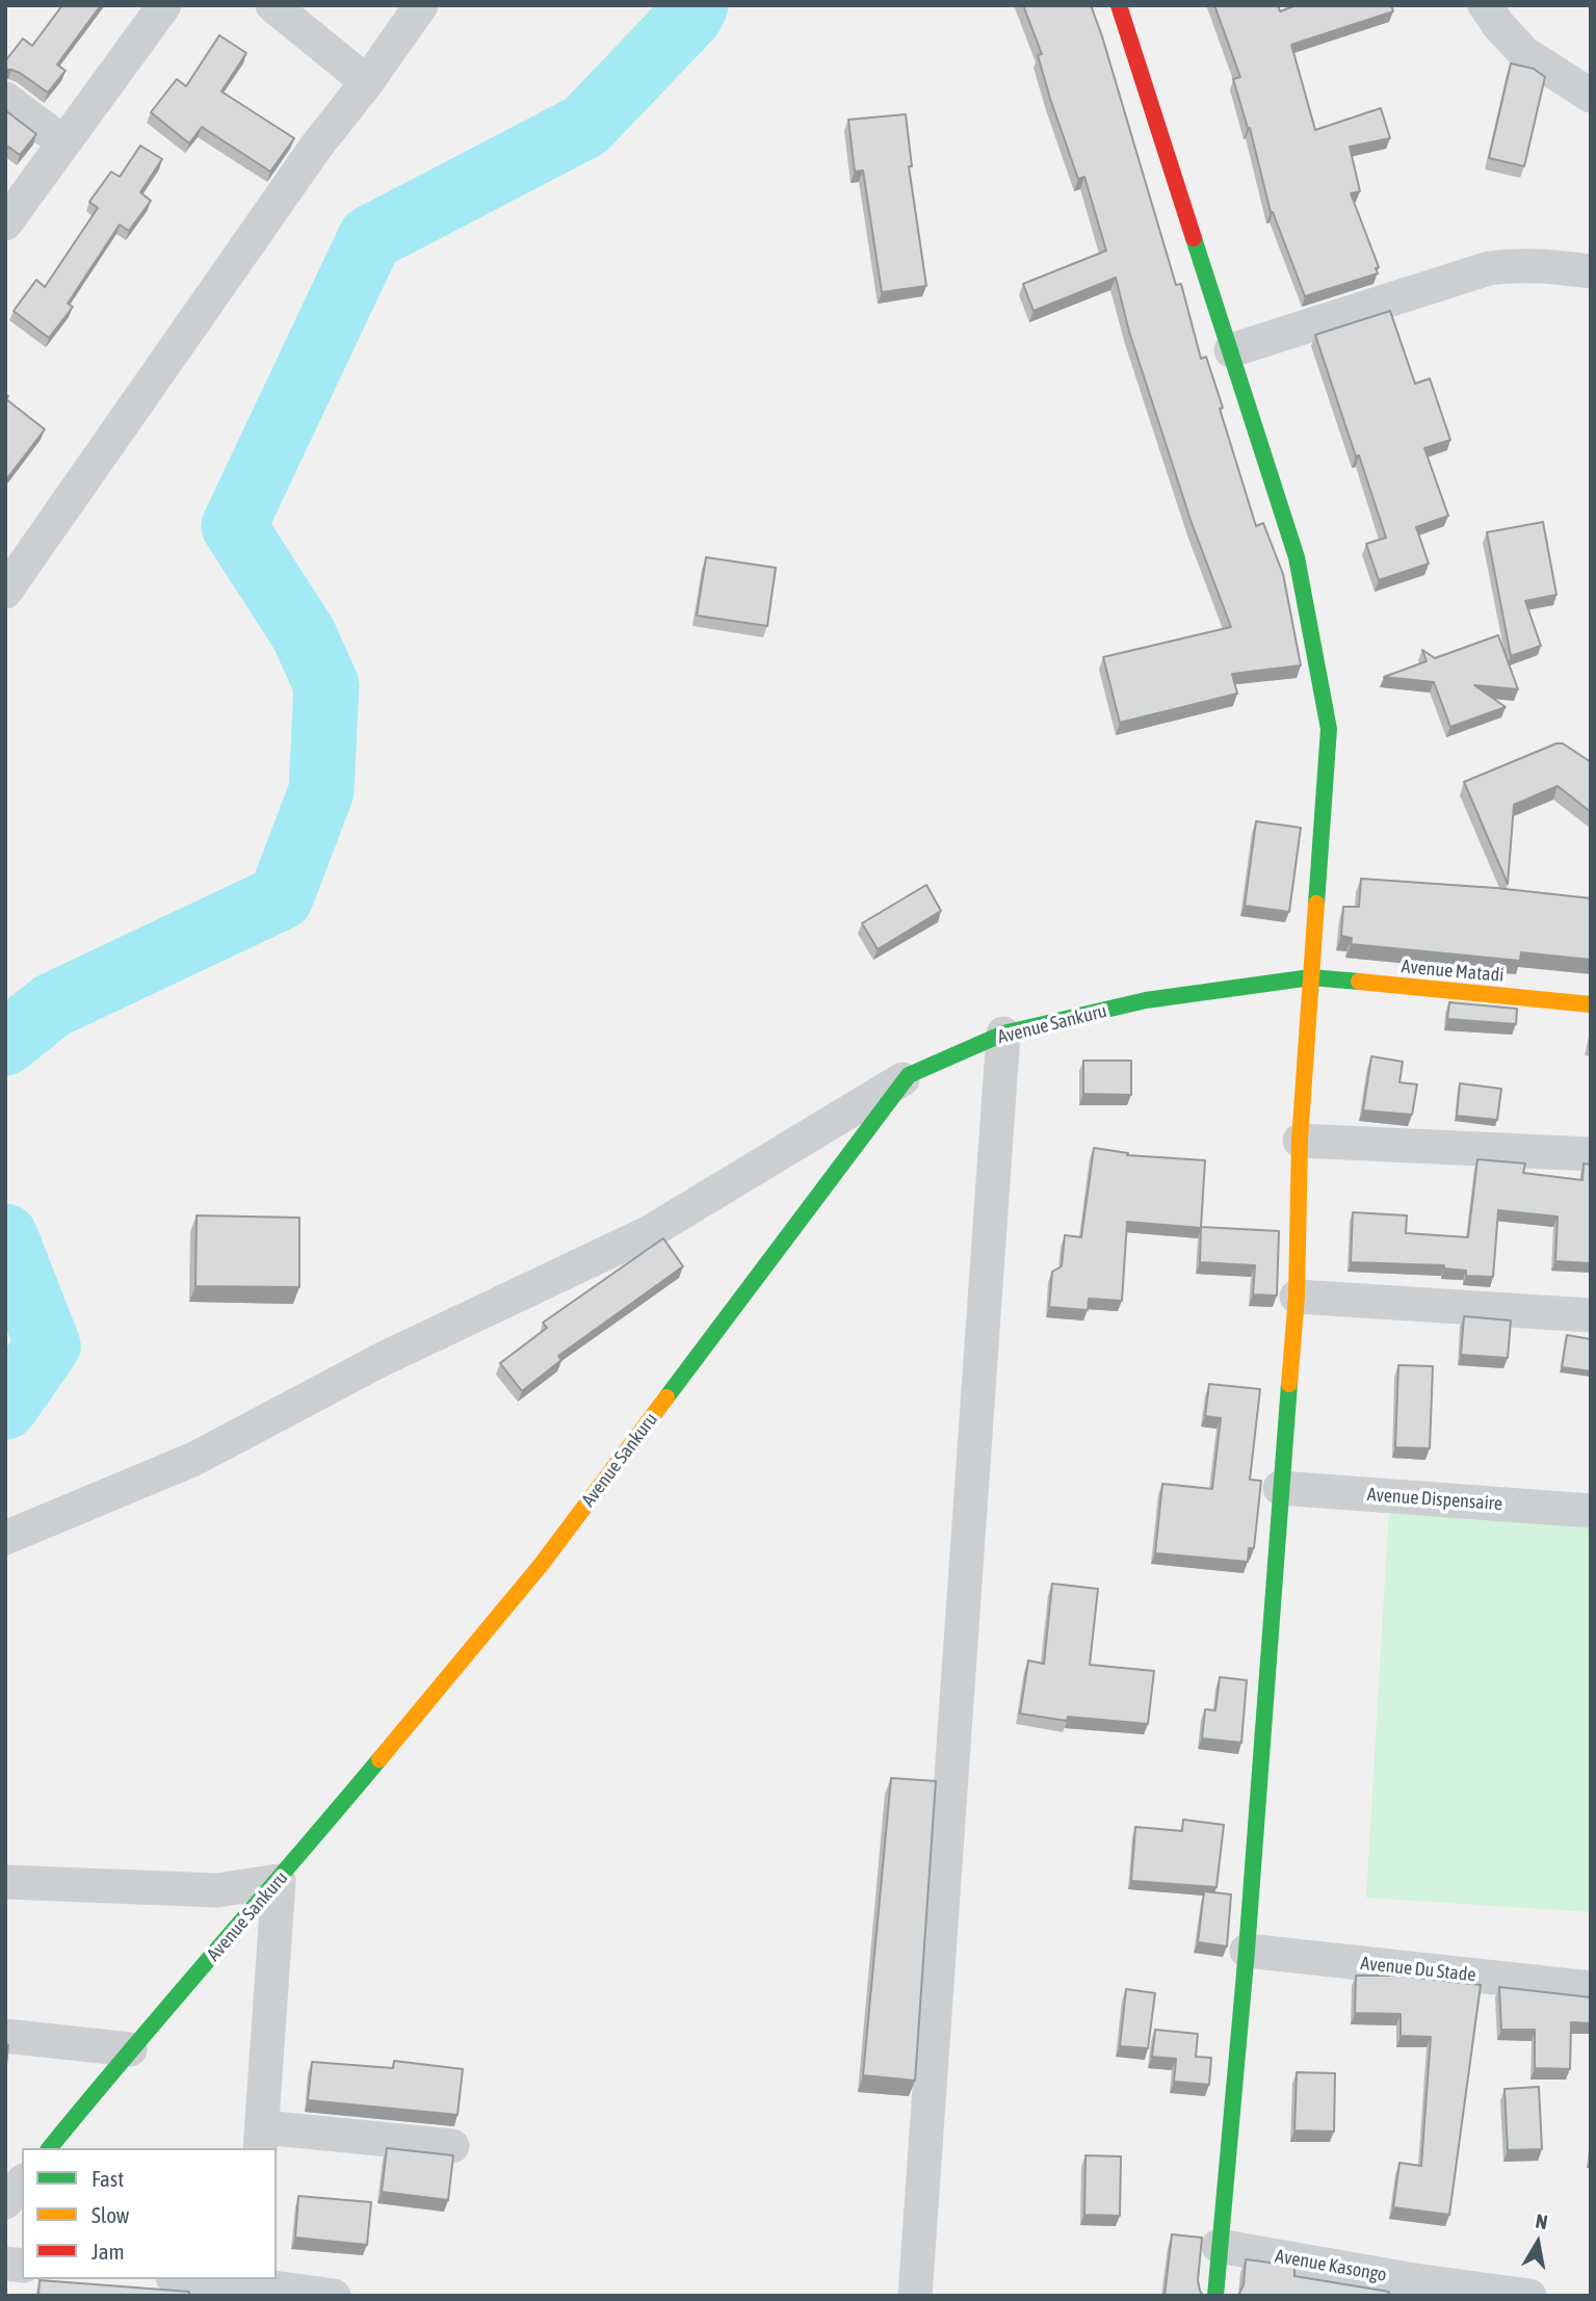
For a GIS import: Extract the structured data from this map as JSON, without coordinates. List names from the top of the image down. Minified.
{"streets":{"street":["Avenue Matadi","Avenue Sankuru","Avenue Dispensaire","Avenue Du Stade","Avenue Kasongo"]},"crossings":[["Avenue Matadi","Avenue Sankuru"]],"legend":["Fast","Slow","Jam"],"north":"top"}
